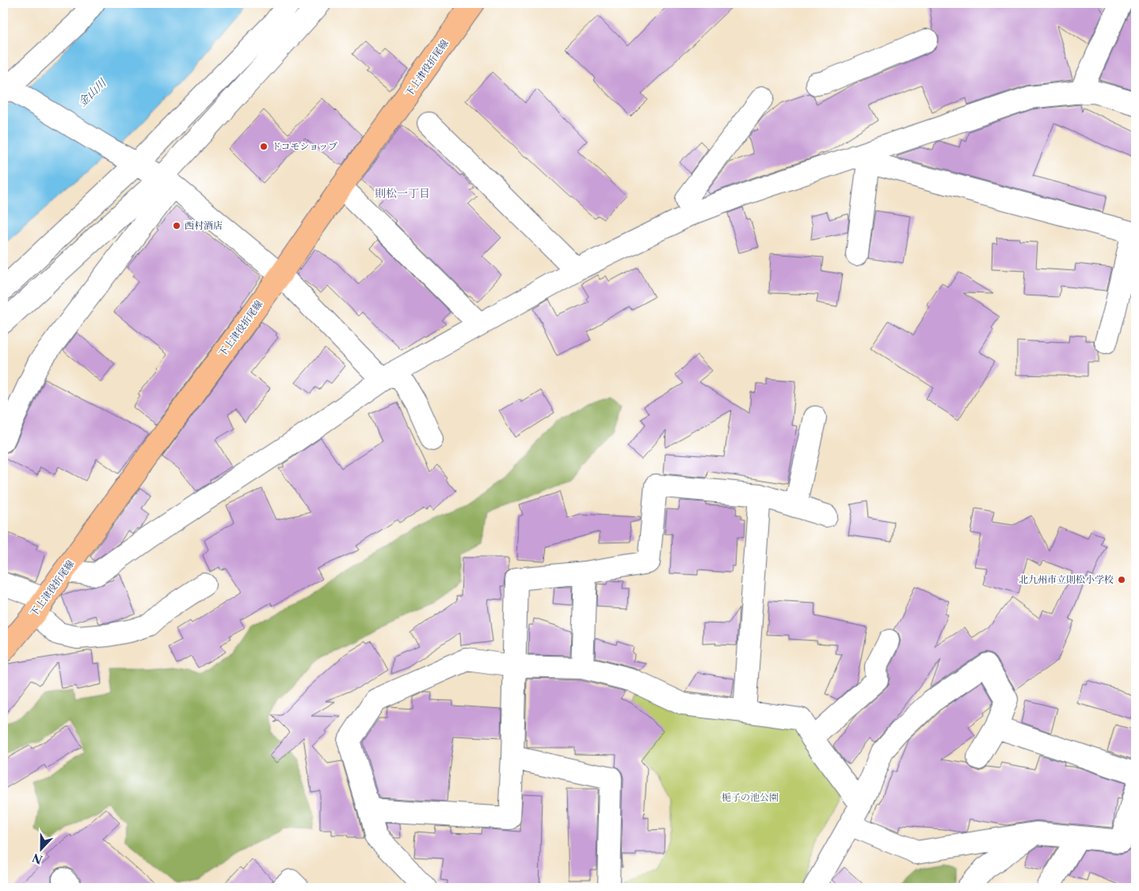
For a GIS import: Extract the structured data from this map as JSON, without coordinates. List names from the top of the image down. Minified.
{"streets":{"main road":["下上津役折尾線"]},"districts":["則松一丁目"],"water":["金山川"],"parks":["梔子の池公園"],"places":["ドコモショップ","西村酒店","北九州市立則松小学校"],"north":"bottom"}
